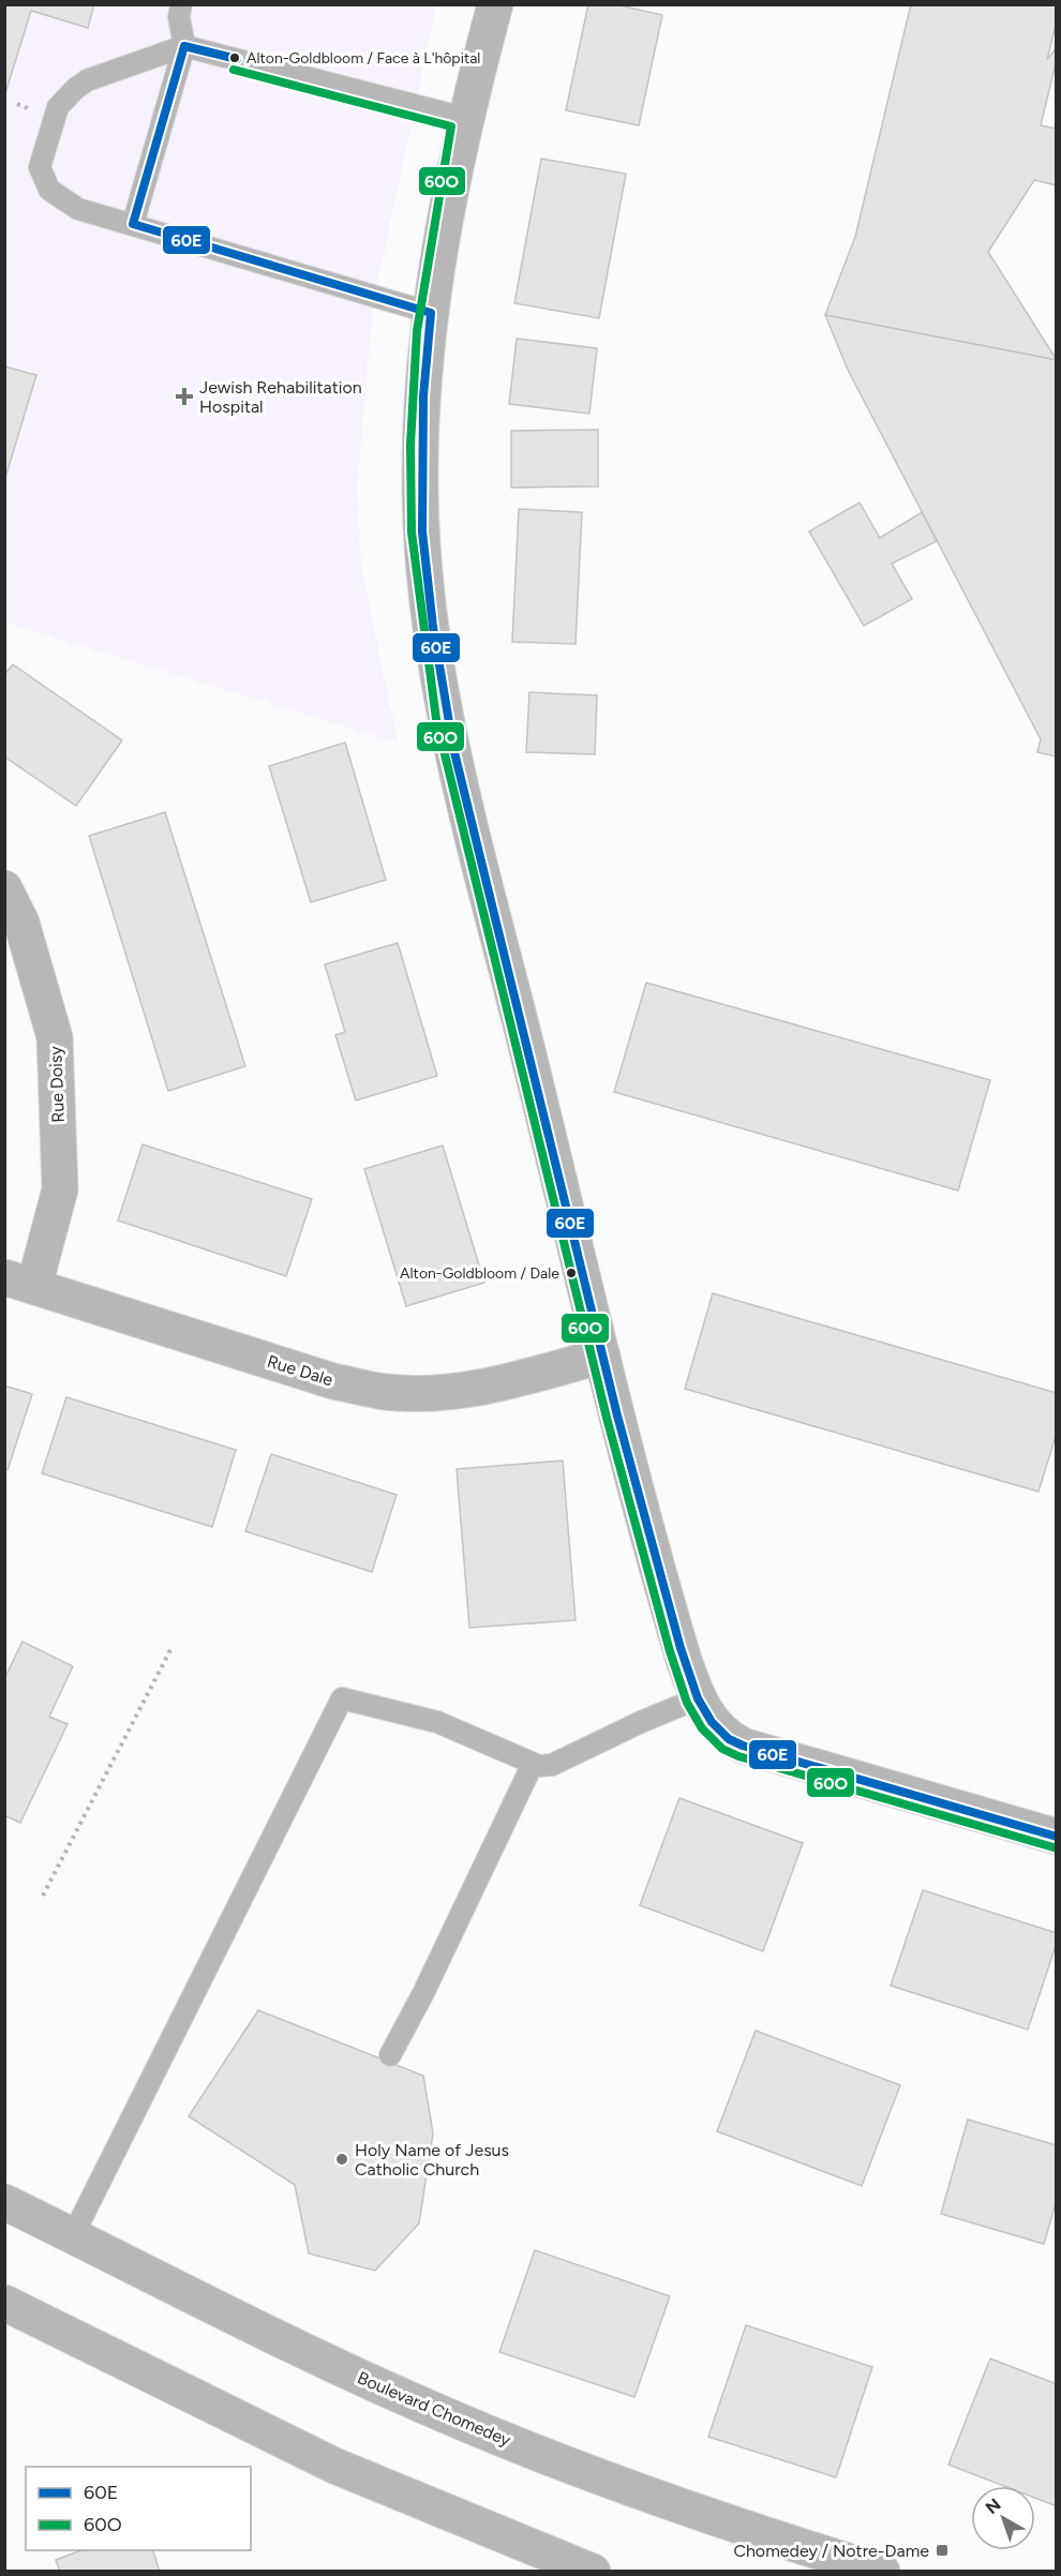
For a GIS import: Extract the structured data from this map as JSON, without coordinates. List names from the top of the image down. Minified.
{"streets":{"street":["Rue Doisy","Rue Dale","Boulevard Chomedey"]},"crossings":[["Rue Doisy","Rue Dale"]],"places":{"other":["Alton-Goldbloom / Face à L'hôpital","Alton-Goldbloom / Dale","Holy Name of Jesus Catholic Church"],"health":["Jewish Rehabilitation Hospital"],"transit":["Chomedey / Notre-Dame"]},"lines":["transit line 60E","transit line 60O"],"legend":["60E","60O"],"north":"top left"}
